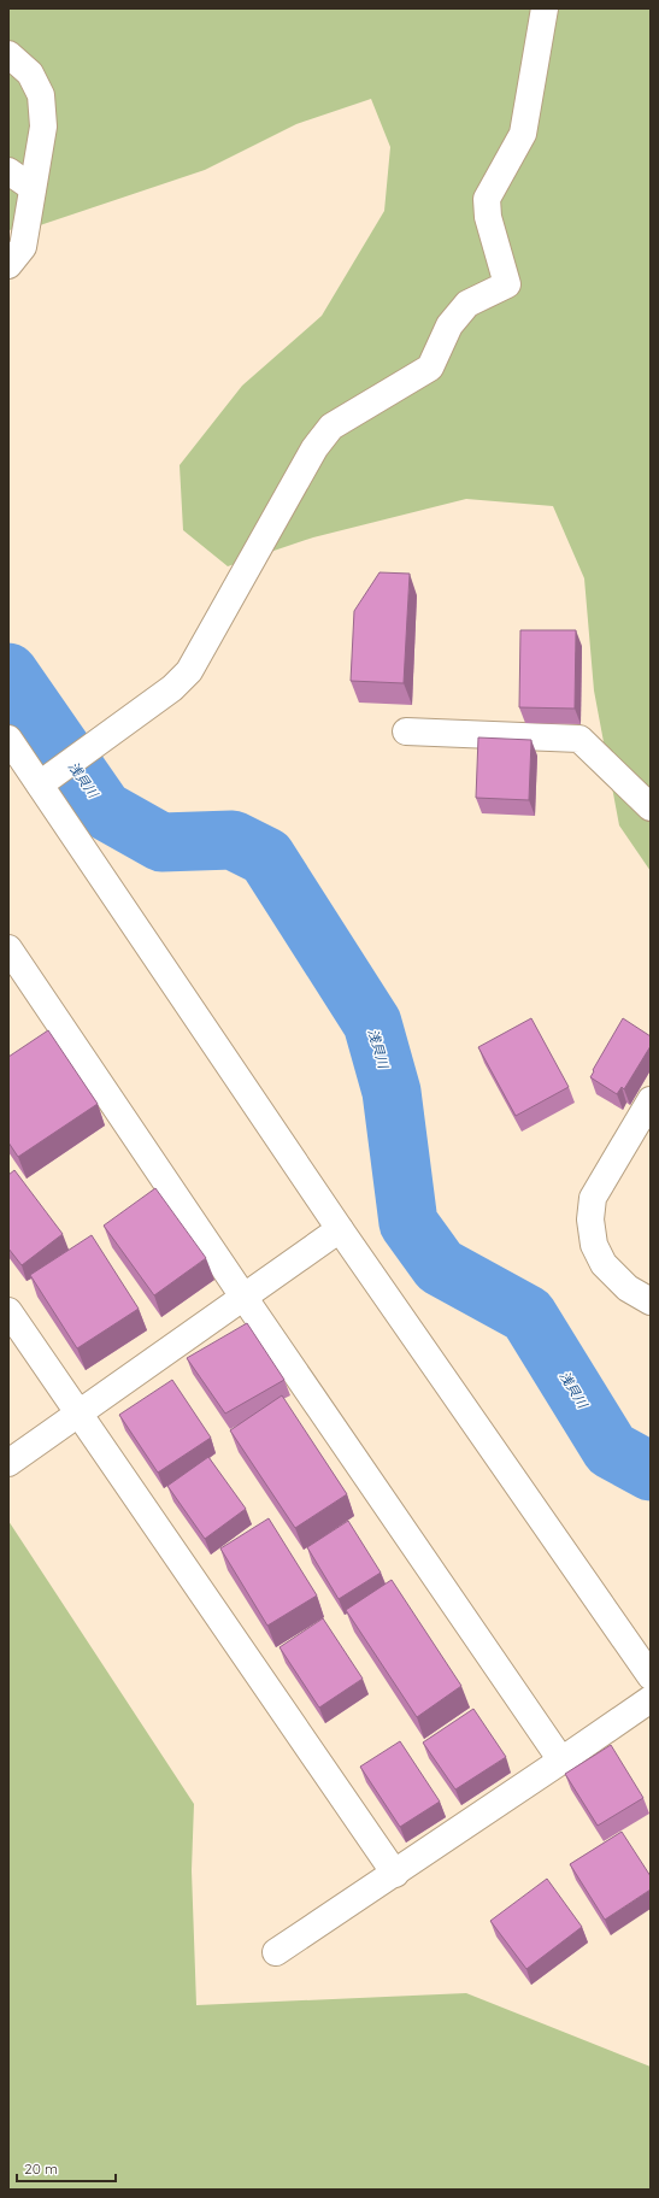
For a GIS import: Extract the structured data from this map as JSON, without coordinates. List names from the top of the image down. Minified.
{"water":["浅貝川"],"scale_bar":"20 m"}
